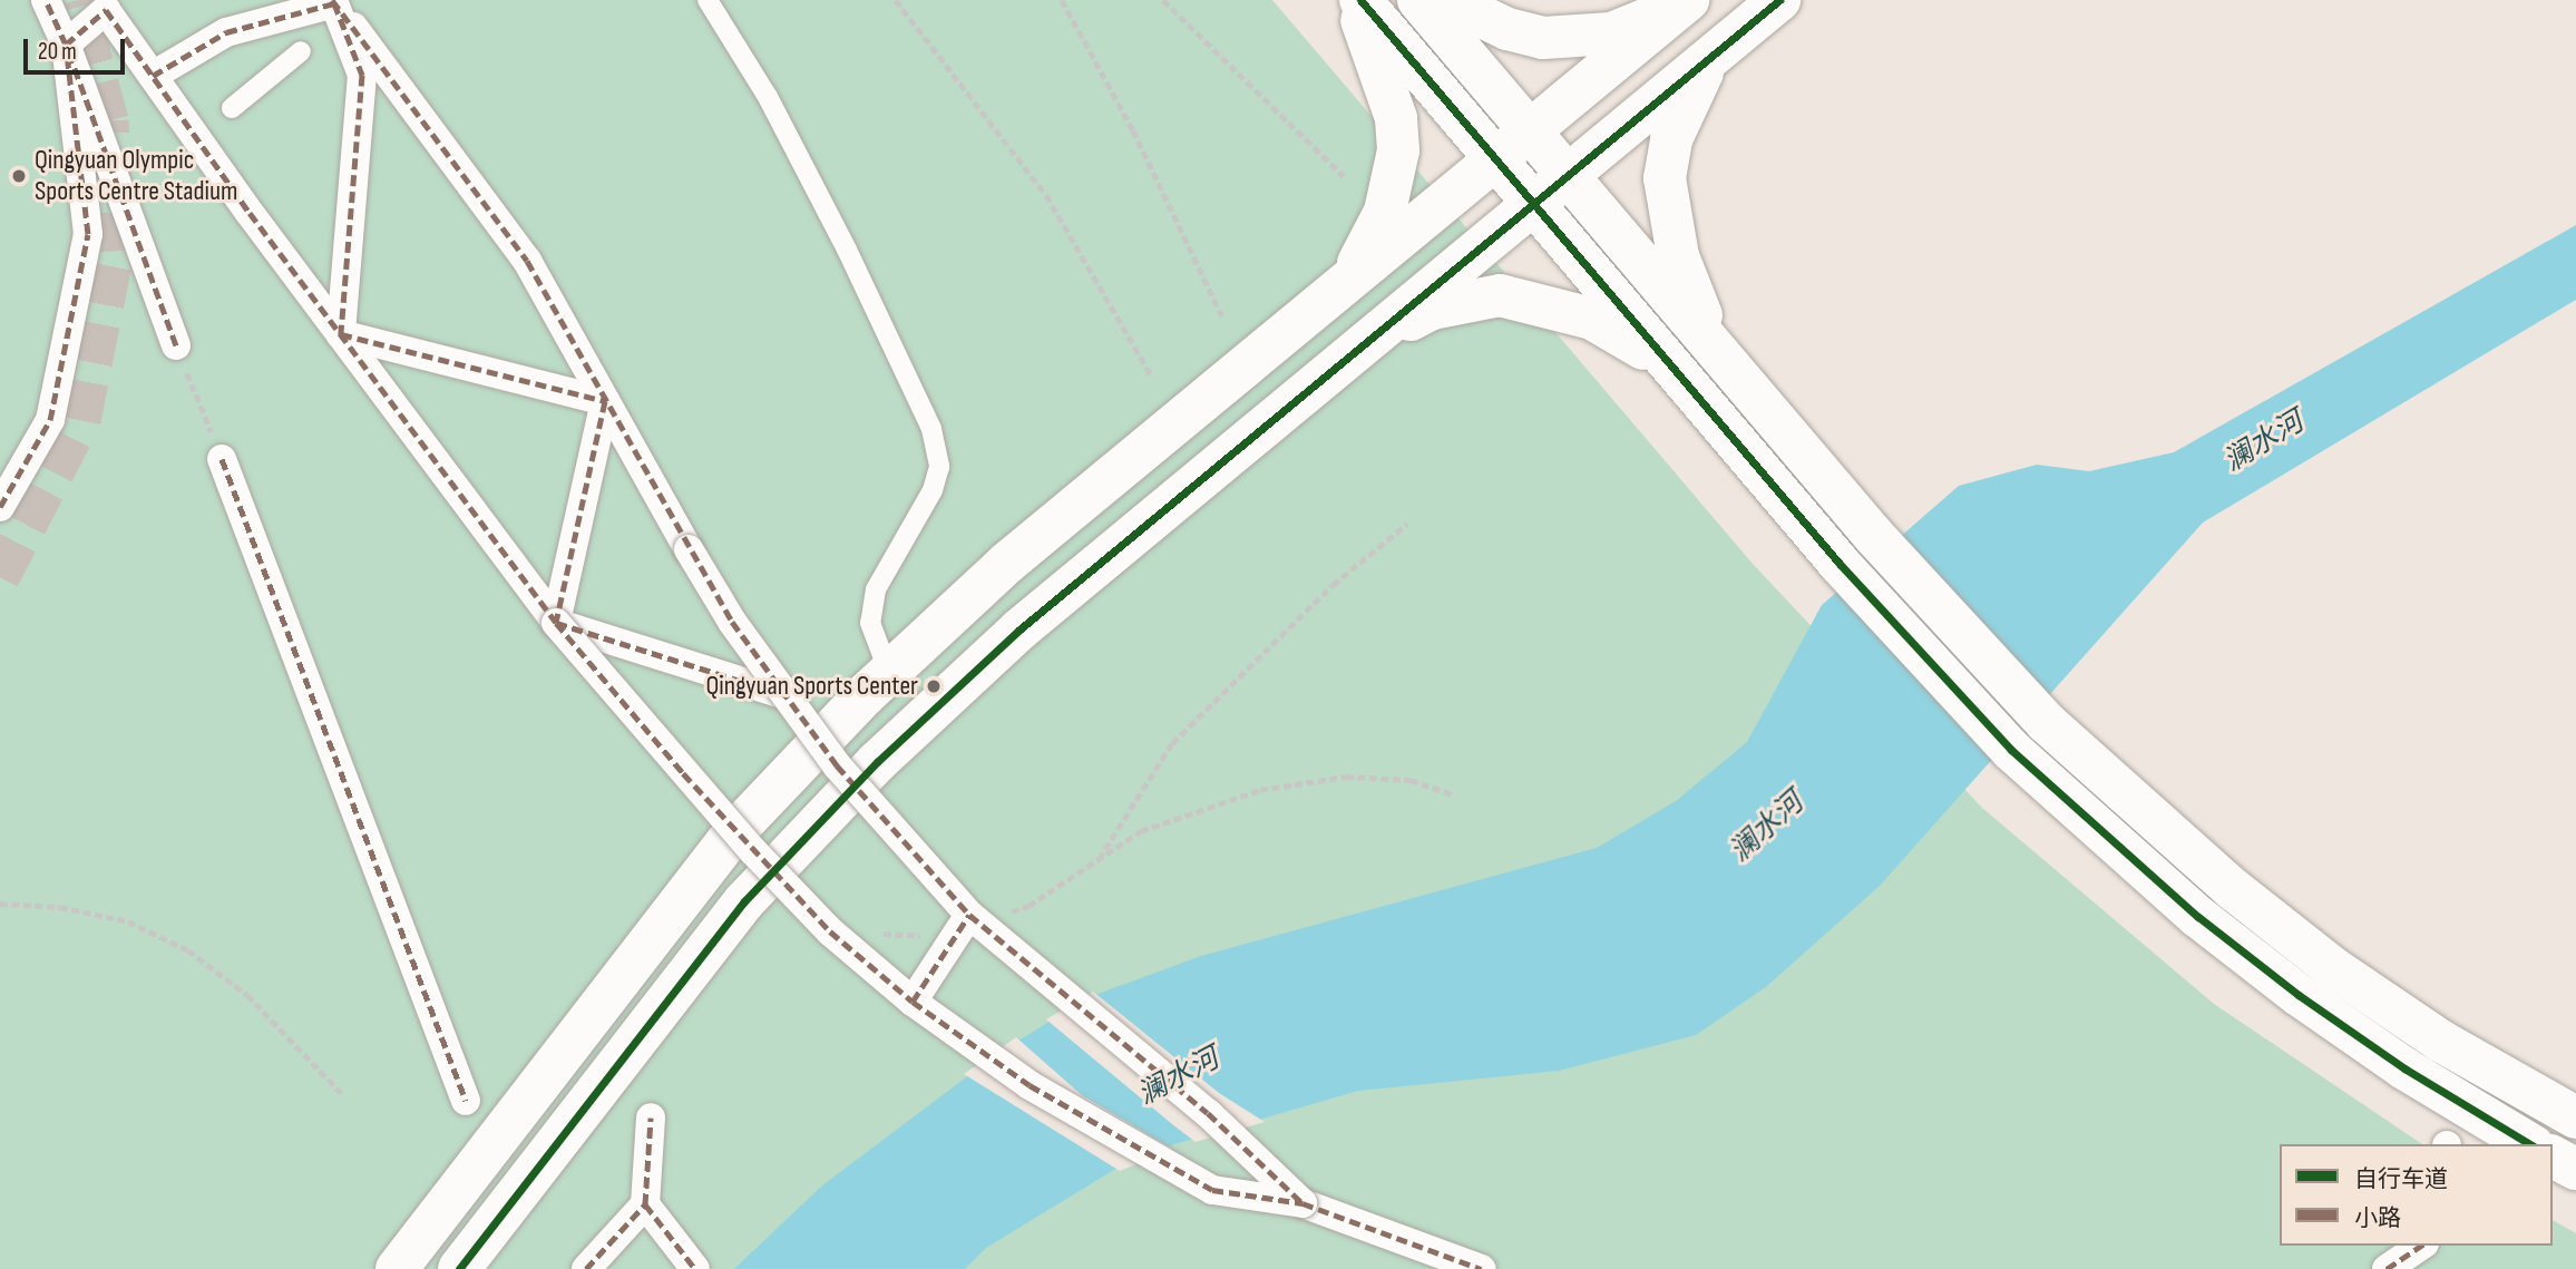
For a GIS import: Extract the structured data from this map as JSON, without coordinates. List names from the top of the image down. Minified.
{"water":["澜水河"],"places":["Qingyuan Olympic Sports Centre Stadium","Qingyuan Sports Center"],"legend":["自行车道","小路"],"scale_bar":"20 m"}
